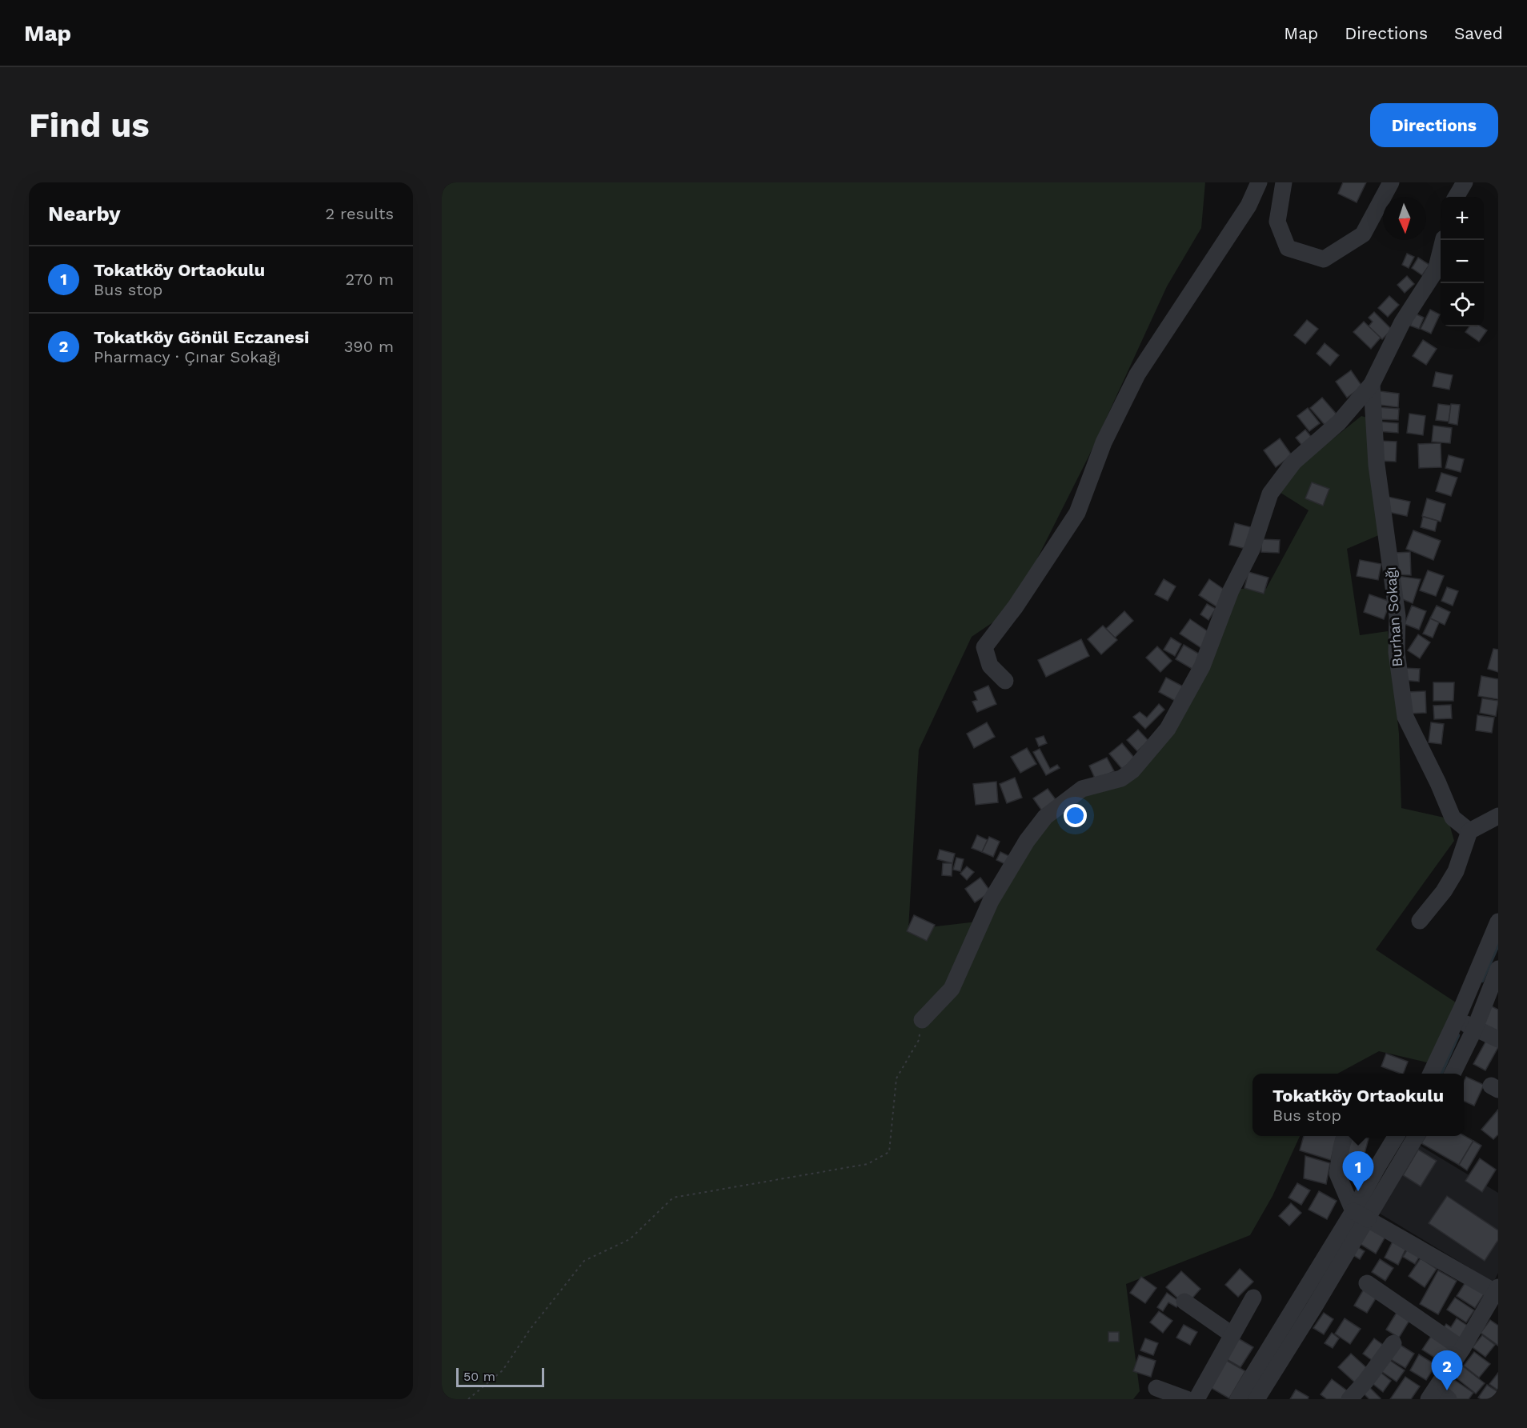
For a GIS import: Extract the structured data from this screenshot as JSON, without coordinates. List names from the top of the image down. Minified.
{"streets":{"street":["Burhan Sokağı"]},"scale_bar":"50 m","north":"bottom","page":{"header":"Map","nav":["Map","Directions","Saved"],"buttons":"Directions","title":"Find us","heading":["Nearby","2 results"],"map_buttons":["+","−"],"list":[{"mark":"1","name":"Tokatköy Ortaokulu","note":"Bus stop","value":"270 m"},{"mark":"2","name":"Tokatköy Gönül Eczanesi","note":"Pharmacy · Çınar Sokağı","value":"390 m"}],"popup":["Tokatköy Ortaokulu","Bus stop"],"pins":["1","2"],"scale":"50 m"}}
